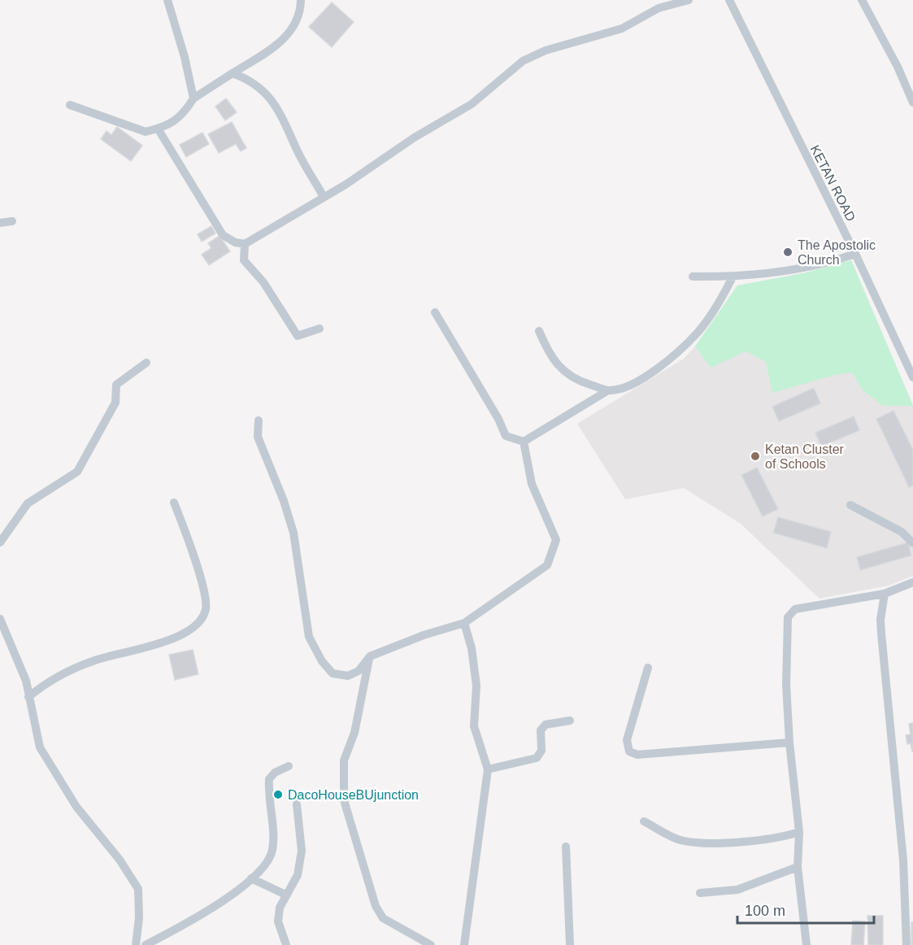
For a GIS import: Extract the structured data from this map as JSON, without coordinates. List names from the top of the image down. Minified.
{"streets":{"street":["KETAN ROAD"]},"places":["The Apostolic Church","Ketan Cluster of Schools","DacoHouseBUjunction"],"scale_bar":"100 m"}
